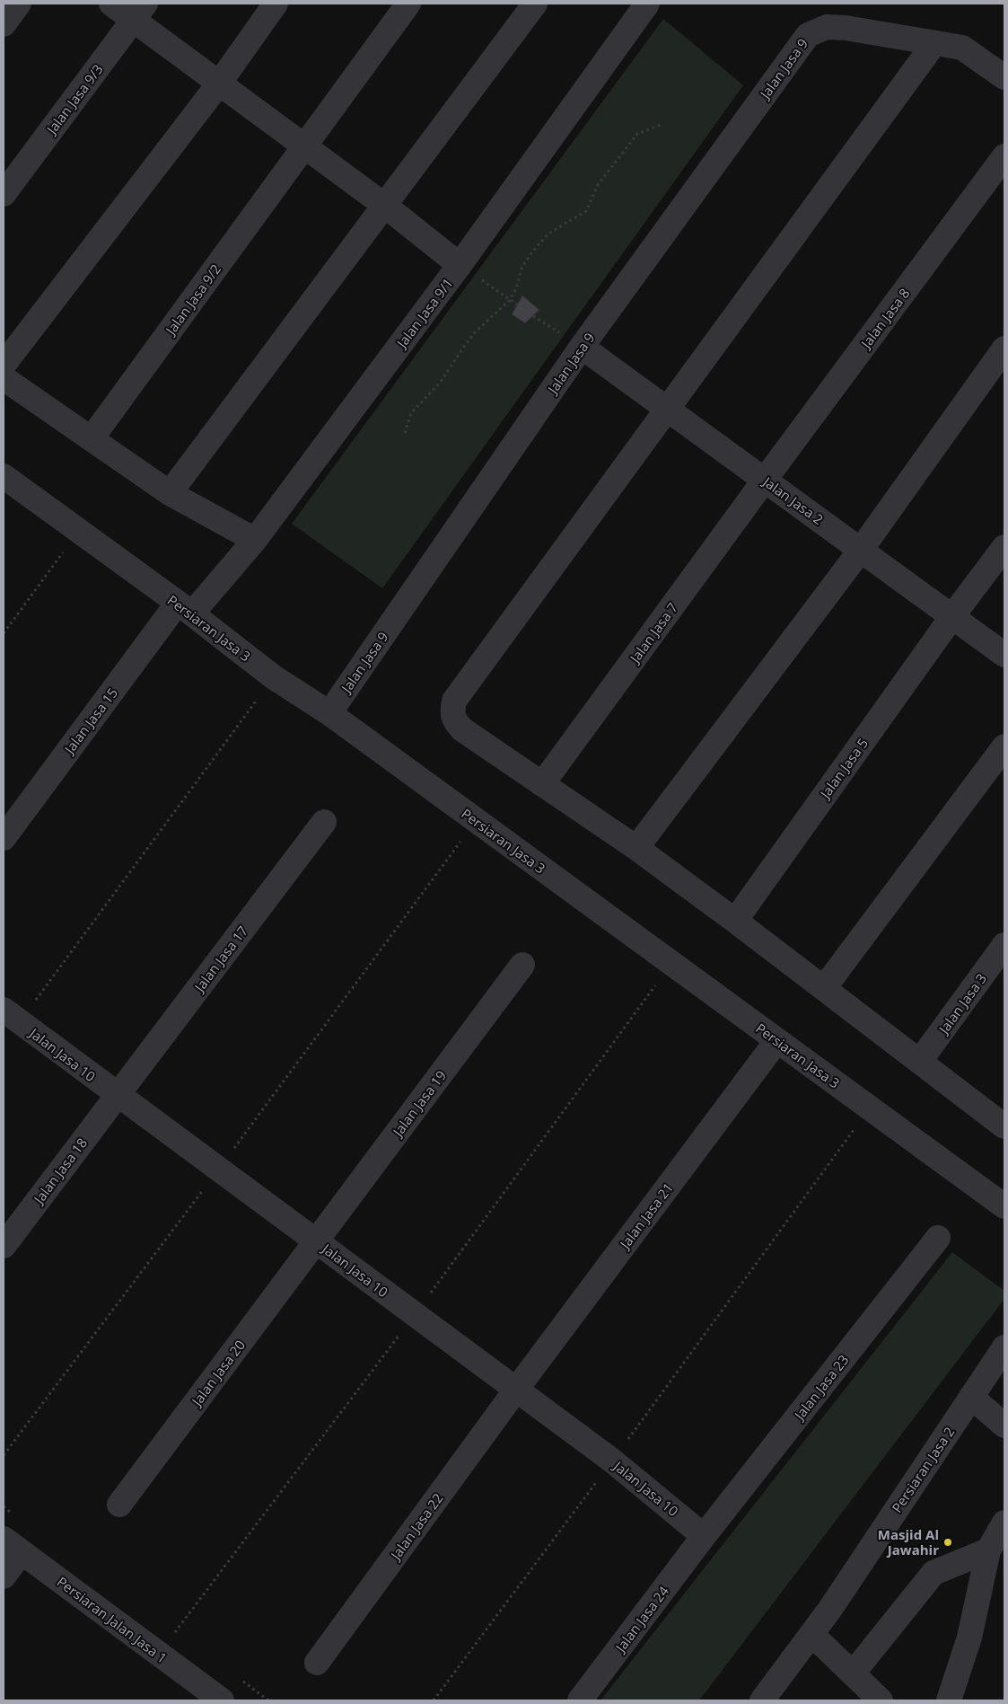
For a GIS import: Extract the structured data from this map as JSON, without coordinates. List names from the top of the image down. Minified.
{"streets":{"street":["Jalan Jasa 9","Jalan Jasa 9/3","Jalan Jasa 9/2","Jalan Jasa 9/1","Jalan Jasa 8","Jalan Jasa 2","Persiaran Jasa 3","Jalan Jasa 7","Jalan Jasa 15","Jalan Jasa 5","Jalan Jasa 17","Jalan Jasa 3","Jalan Jasa 10","Jalan Jasa 19","Jalan Jasa 18","Jalan Jasa 21","Jalan Jasa 20","Jalan Jasa 23","Persiaran Jasa 2","Jalan Jasa 22","Jalan Jasa 24","Persiaran Jalan Jasa 1"]},"crossings":[["Jalan Jasa 9","Jalan Jasa 2"],["Jalan Jasa 9","Persiaran Jasa 3"],["Jalan Jasa 9/1","Persiaran Jasa 3"],["Jalan Jasa 9/1","Jalan Jasa 15"],["Jalan Jasa 8","Jalan Jasa 2"],["Jalan Jasa 8","Jalan Jasa 7"],["Jalan Jasa 2","Jalan Jasa 7"],["Jalan Jasa 2","Jalan Jasa 5"],["Persiaran Jasa 3","Jalan Jasa 15"],["Persiaran Jasa 3","Jalan Jasa 21"],["Jalan Jasa 17","Jalan Jasa 10"],["Jalan Jasa 17","Jalan Jasa 18"],["Jalan Jasa 10","Jalan Jasa 19"],["Jalan Jasa 10","Jalan Jasa 18"],["Jalan Jasa 10","Jalan Jasa 21"],["Jalan Jasa 10","Jalan Jasa 20"],["Jalan Jasa 10","Jalan Jasa 23"],["Jalan Jasa 10","Jalan Jasa 22"],["Jalan Jasa 10","Jalan Jasa 24"],["Jalan Jasa 19","Jalan Jasa 20"],["Jalan Jasa 21","Jalan Jasa 22"],["Jalan Jasa 23","Jalan Jasa 24"]],"places":["Masjid Al Jawahir"]}
